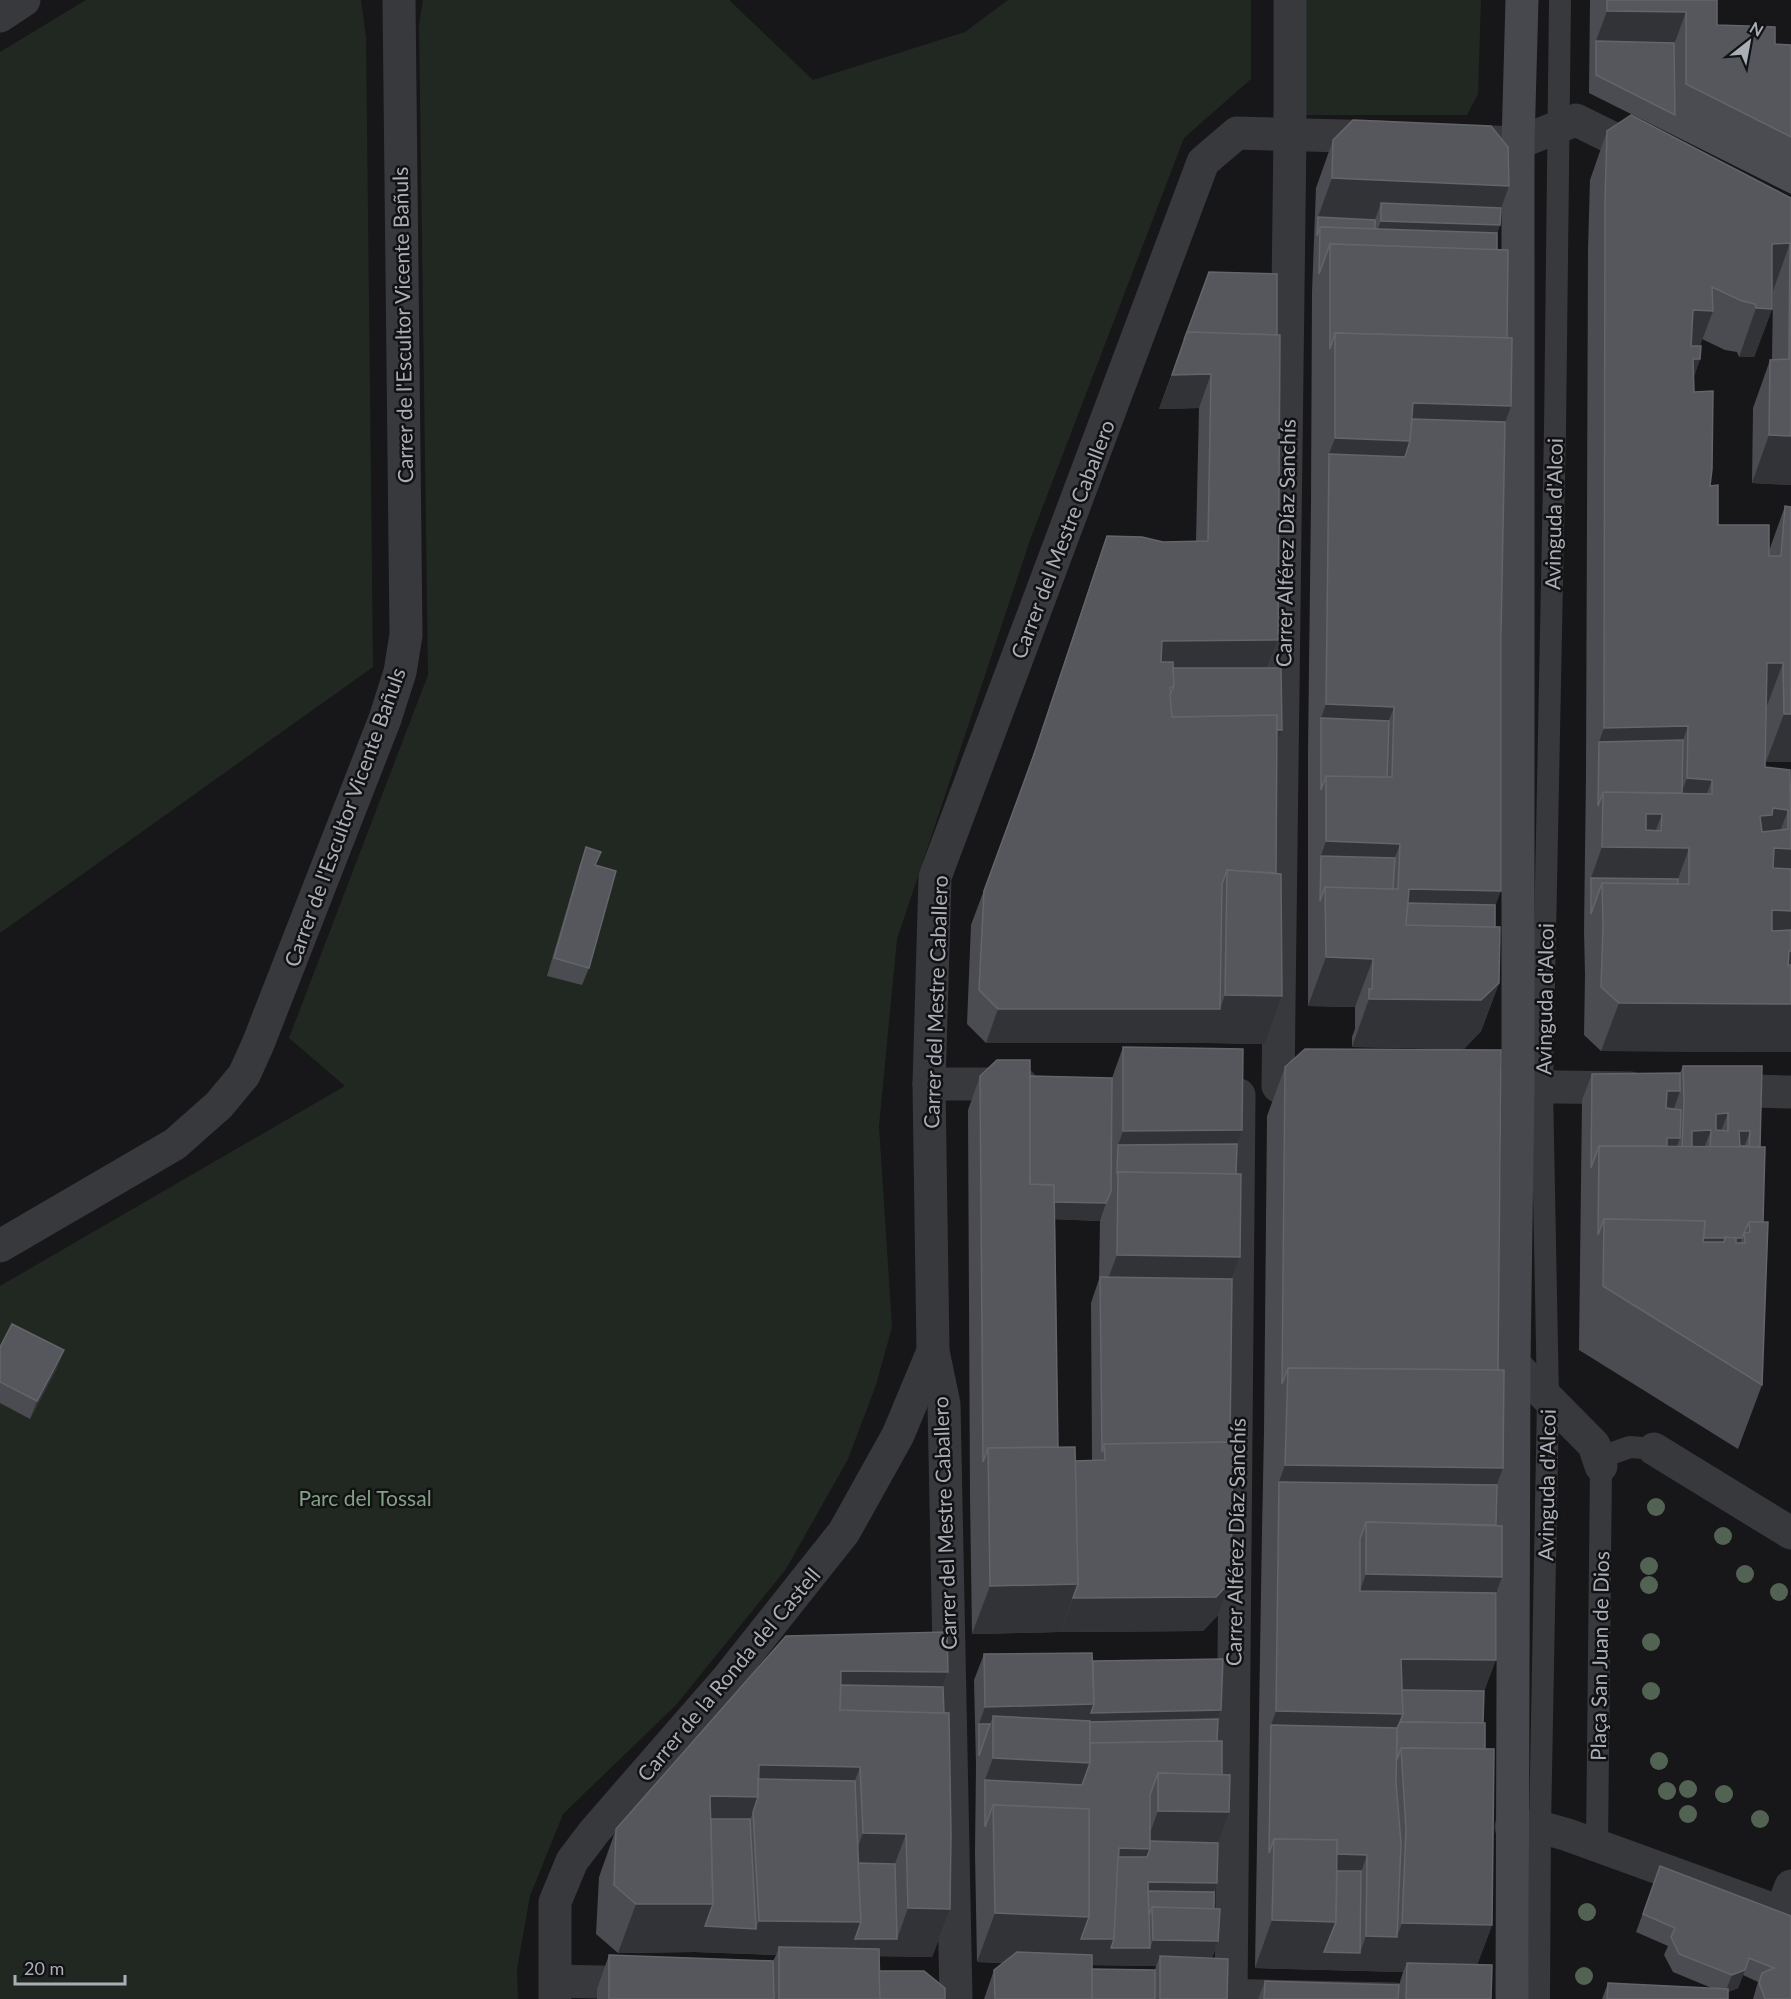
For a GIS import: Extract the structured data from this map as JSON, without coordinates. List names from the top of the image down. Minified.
{"streets":{"main road":["Avinguda d'Alcoi"],"street":["Carrer de l'Escultor Vicente Bañuls","Carrer del Mestre Caballero","Carrer Alférez Díaz Sanchís","Plaça San Juan de Dios","Carrer de la Ronda del Castell"]},"crossings":[["Avinguda d'Alcoi","Plaça San Juan de Dios"],["Carrer del Mestre Caballero","Carrer Alférez Díaz Sanchís"],["Carrer del Mestre Caballero","Carrer de la Ronda del Castell"]],"parks":["Parc del Tossal"],"scale_bar":"20 m","north":"top right"}
